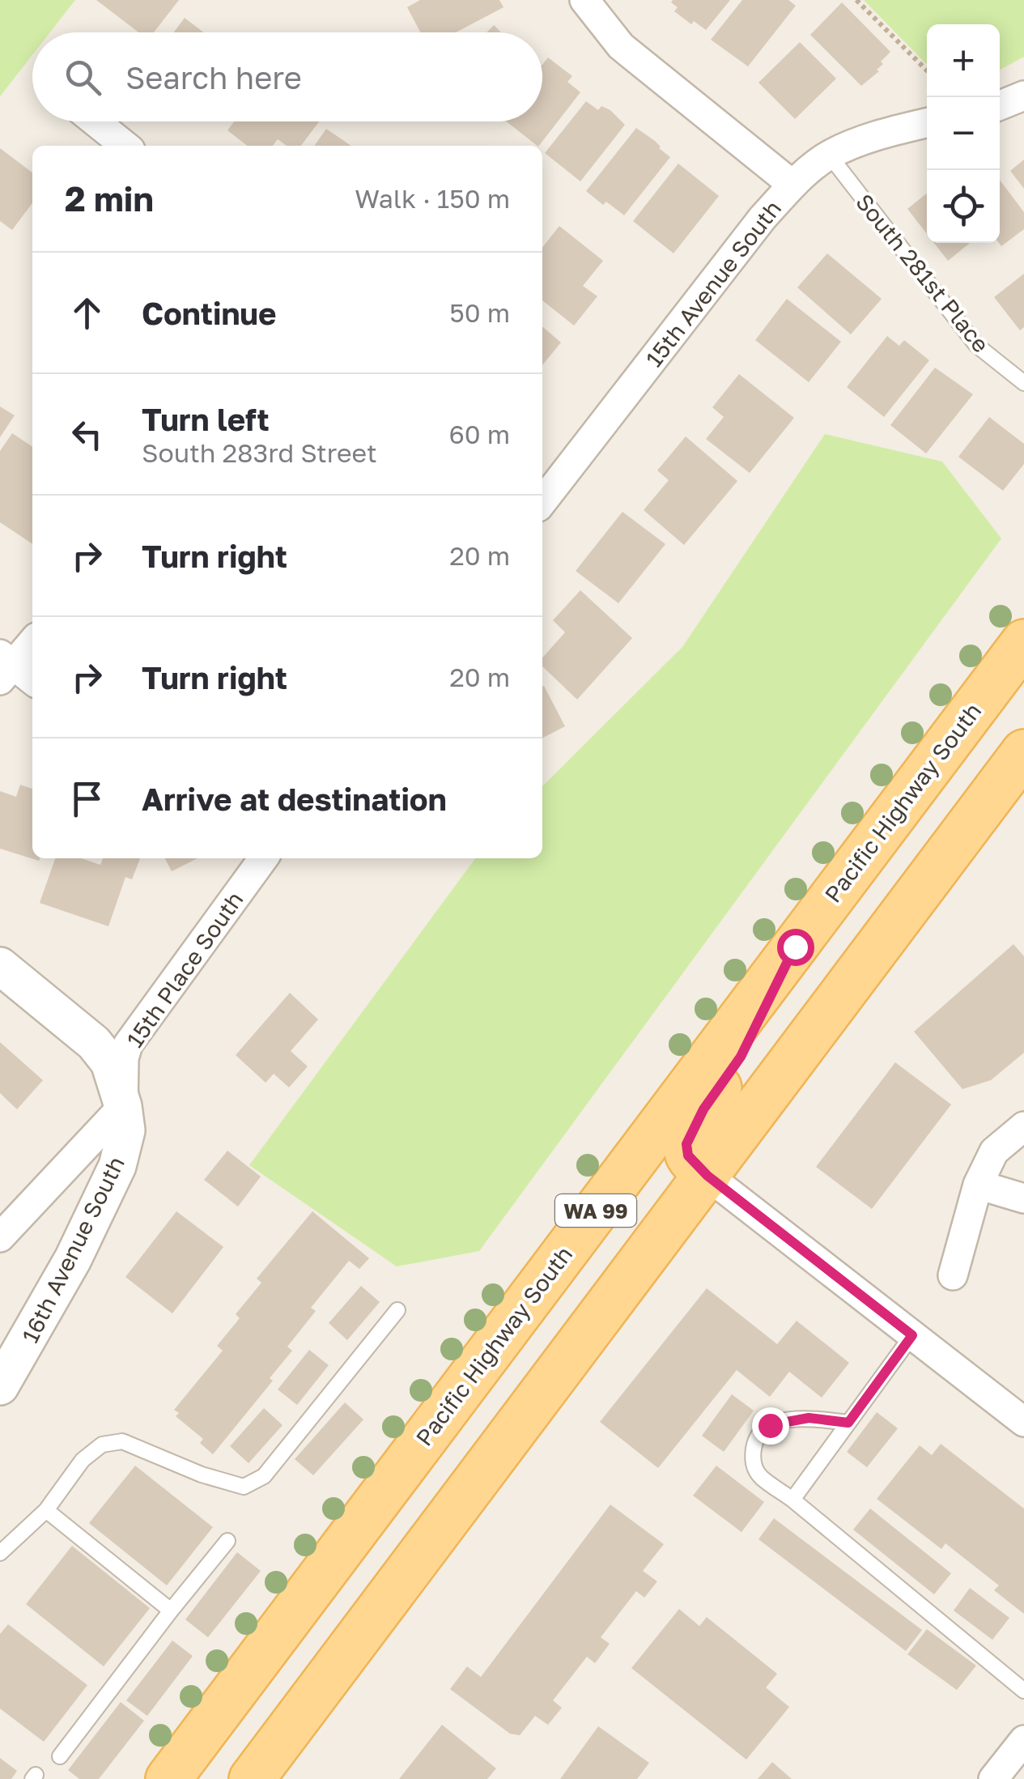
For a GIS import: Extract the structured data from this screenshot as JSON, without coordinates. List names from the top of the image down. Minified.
{"streets":{"main road":["Pacific Highway South","WA 99"],"street":["15th Avenue South","15th Place South","16th Avenue South"],"lane":["South 281st Place"]},"crossings":[["South 281st Place","15th Avenue South"],["15th Place South","16th Avenue South"]],"page":{"map_buttons":["+","−"],"search":"Search here","heading":["2 min","Walk · 150 m"],"list":[["Continue","50 m"],["Turn left","South 283rd Street","60 m"],["Turn right","20 m"],["Turn right","20 m"],"Arrive at destination"]}}
